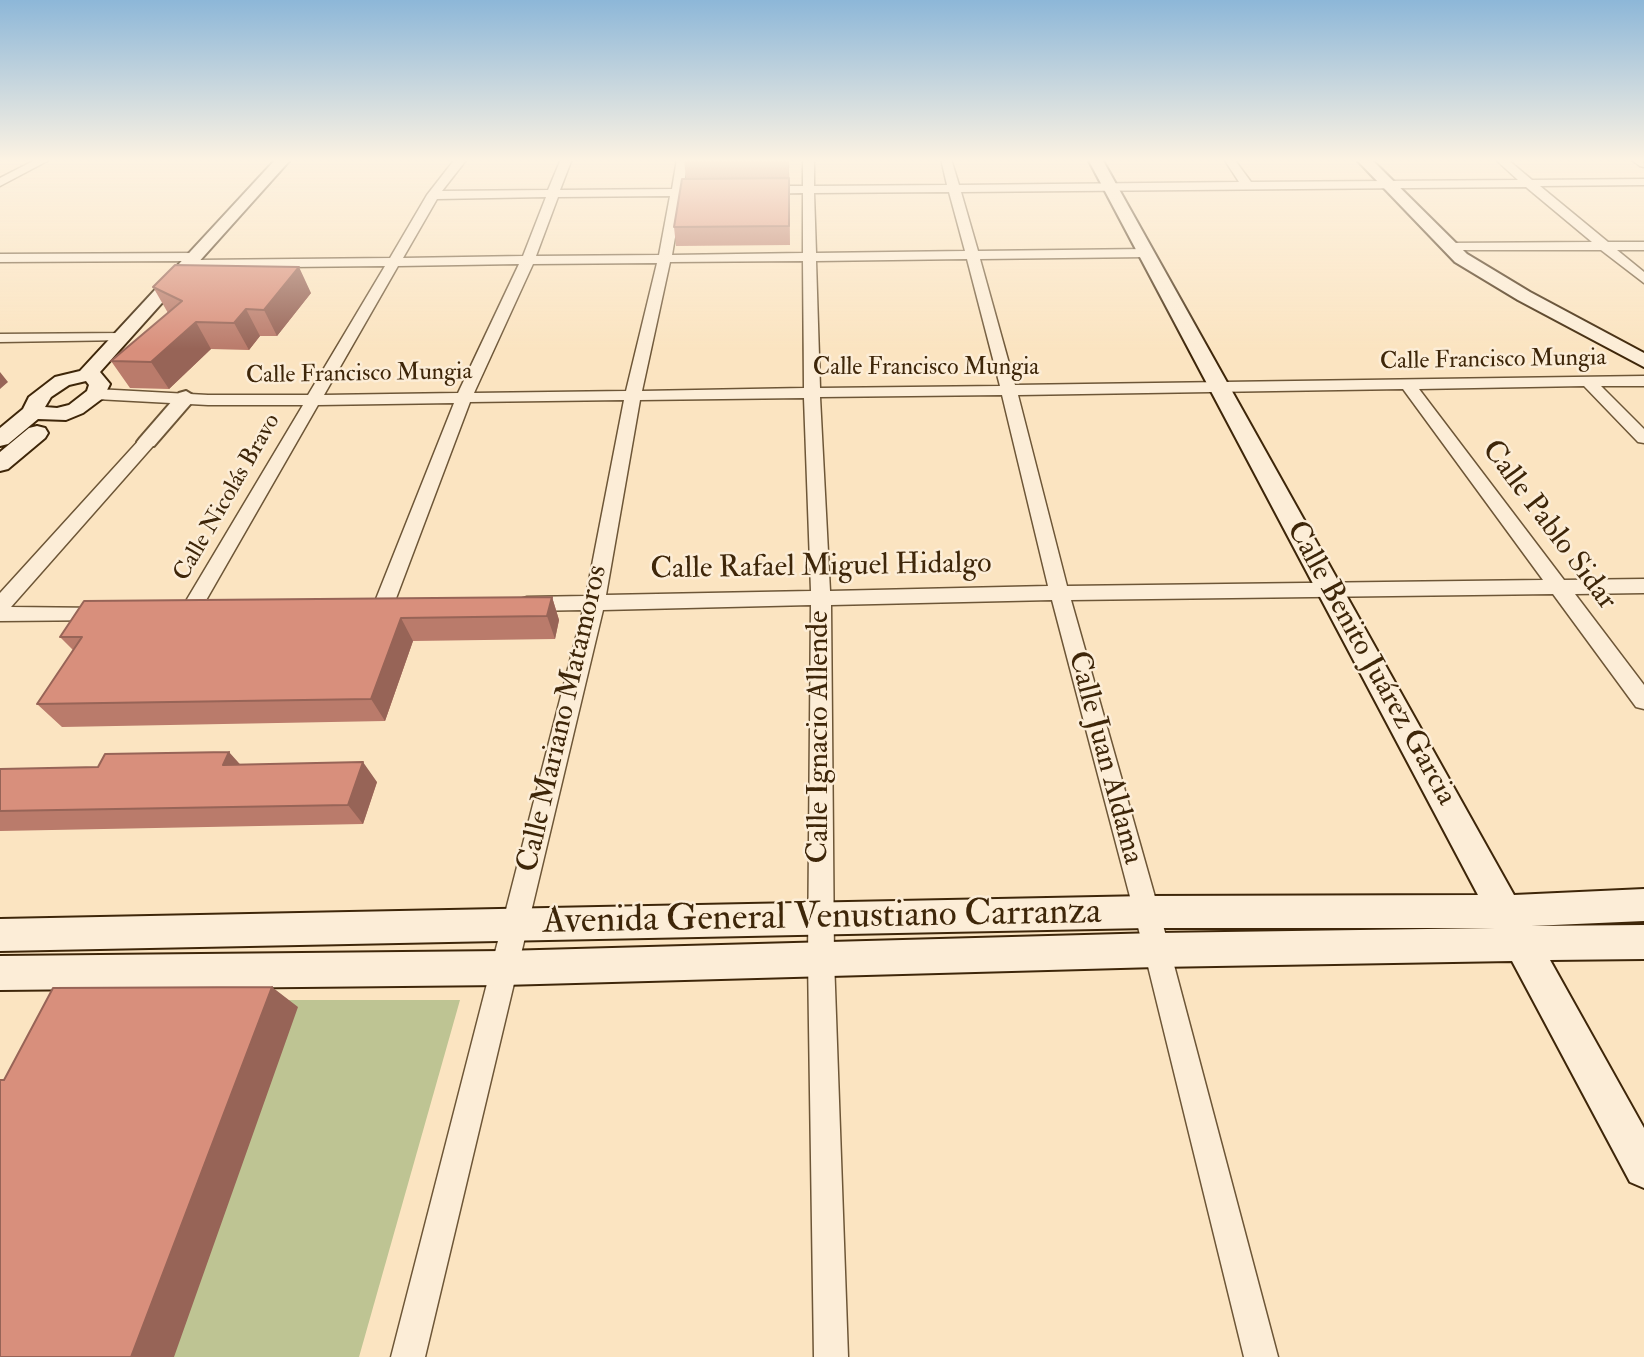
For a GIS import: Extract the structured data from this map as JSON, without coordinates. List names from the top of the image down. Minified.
{"streets":{"main road":["Calle Benito Juárez Garcia","Avenida General Venustiano Carranza"],"street":["Calle Francisco Mungia","Calle Nicolás Bravo","Calle Pablo Sidar","Calle Rafael Miguel Hidalgo","Calle Mariano Matamoros","Calle Ignacio Allende","Calle Juan Aldama"]},"crossings":[["Calle Francisco Mungia","Calle Nicolás Bravo"],["Calle Francisco Mungia","Calle Pablo Sidar"],["Calle Francisco Mungia","Calle Benito Juárez Garcia"],["Calle Francisco Mungia","Calle Mariano Matamoros"],["Calle Francisco Mungia","Calle Ignacio Allende"],["Calle Francisco Mungia","Calle Juan Aldama"],["Calle Pablo Sidar","Calle Rafael Miguel Hidalgo"],["Calle Rafael Miguel Hidalgo","Calle Benito Juárez Garcia"],["Calle Rafael Miguel Hidalgo","Calle Mariano Matamoros"],["Calle Rafael Miguel Hidalgo","Calle Ignacio Allende"],["Calle Rafael Miguel Hidalgo","Calle Juan Aldama"],["Calle Benito Juárez Garcia","Avenida General Venustiano Carranza"],["Calle Mariano Matamoros","Avenida General Venustiano Carranza"],["Calle Ignacio Allende","Avenida General Venustiano Carranza"],["Calle Juan Aldama","Avenida General Venustiano Carranza"]]}
